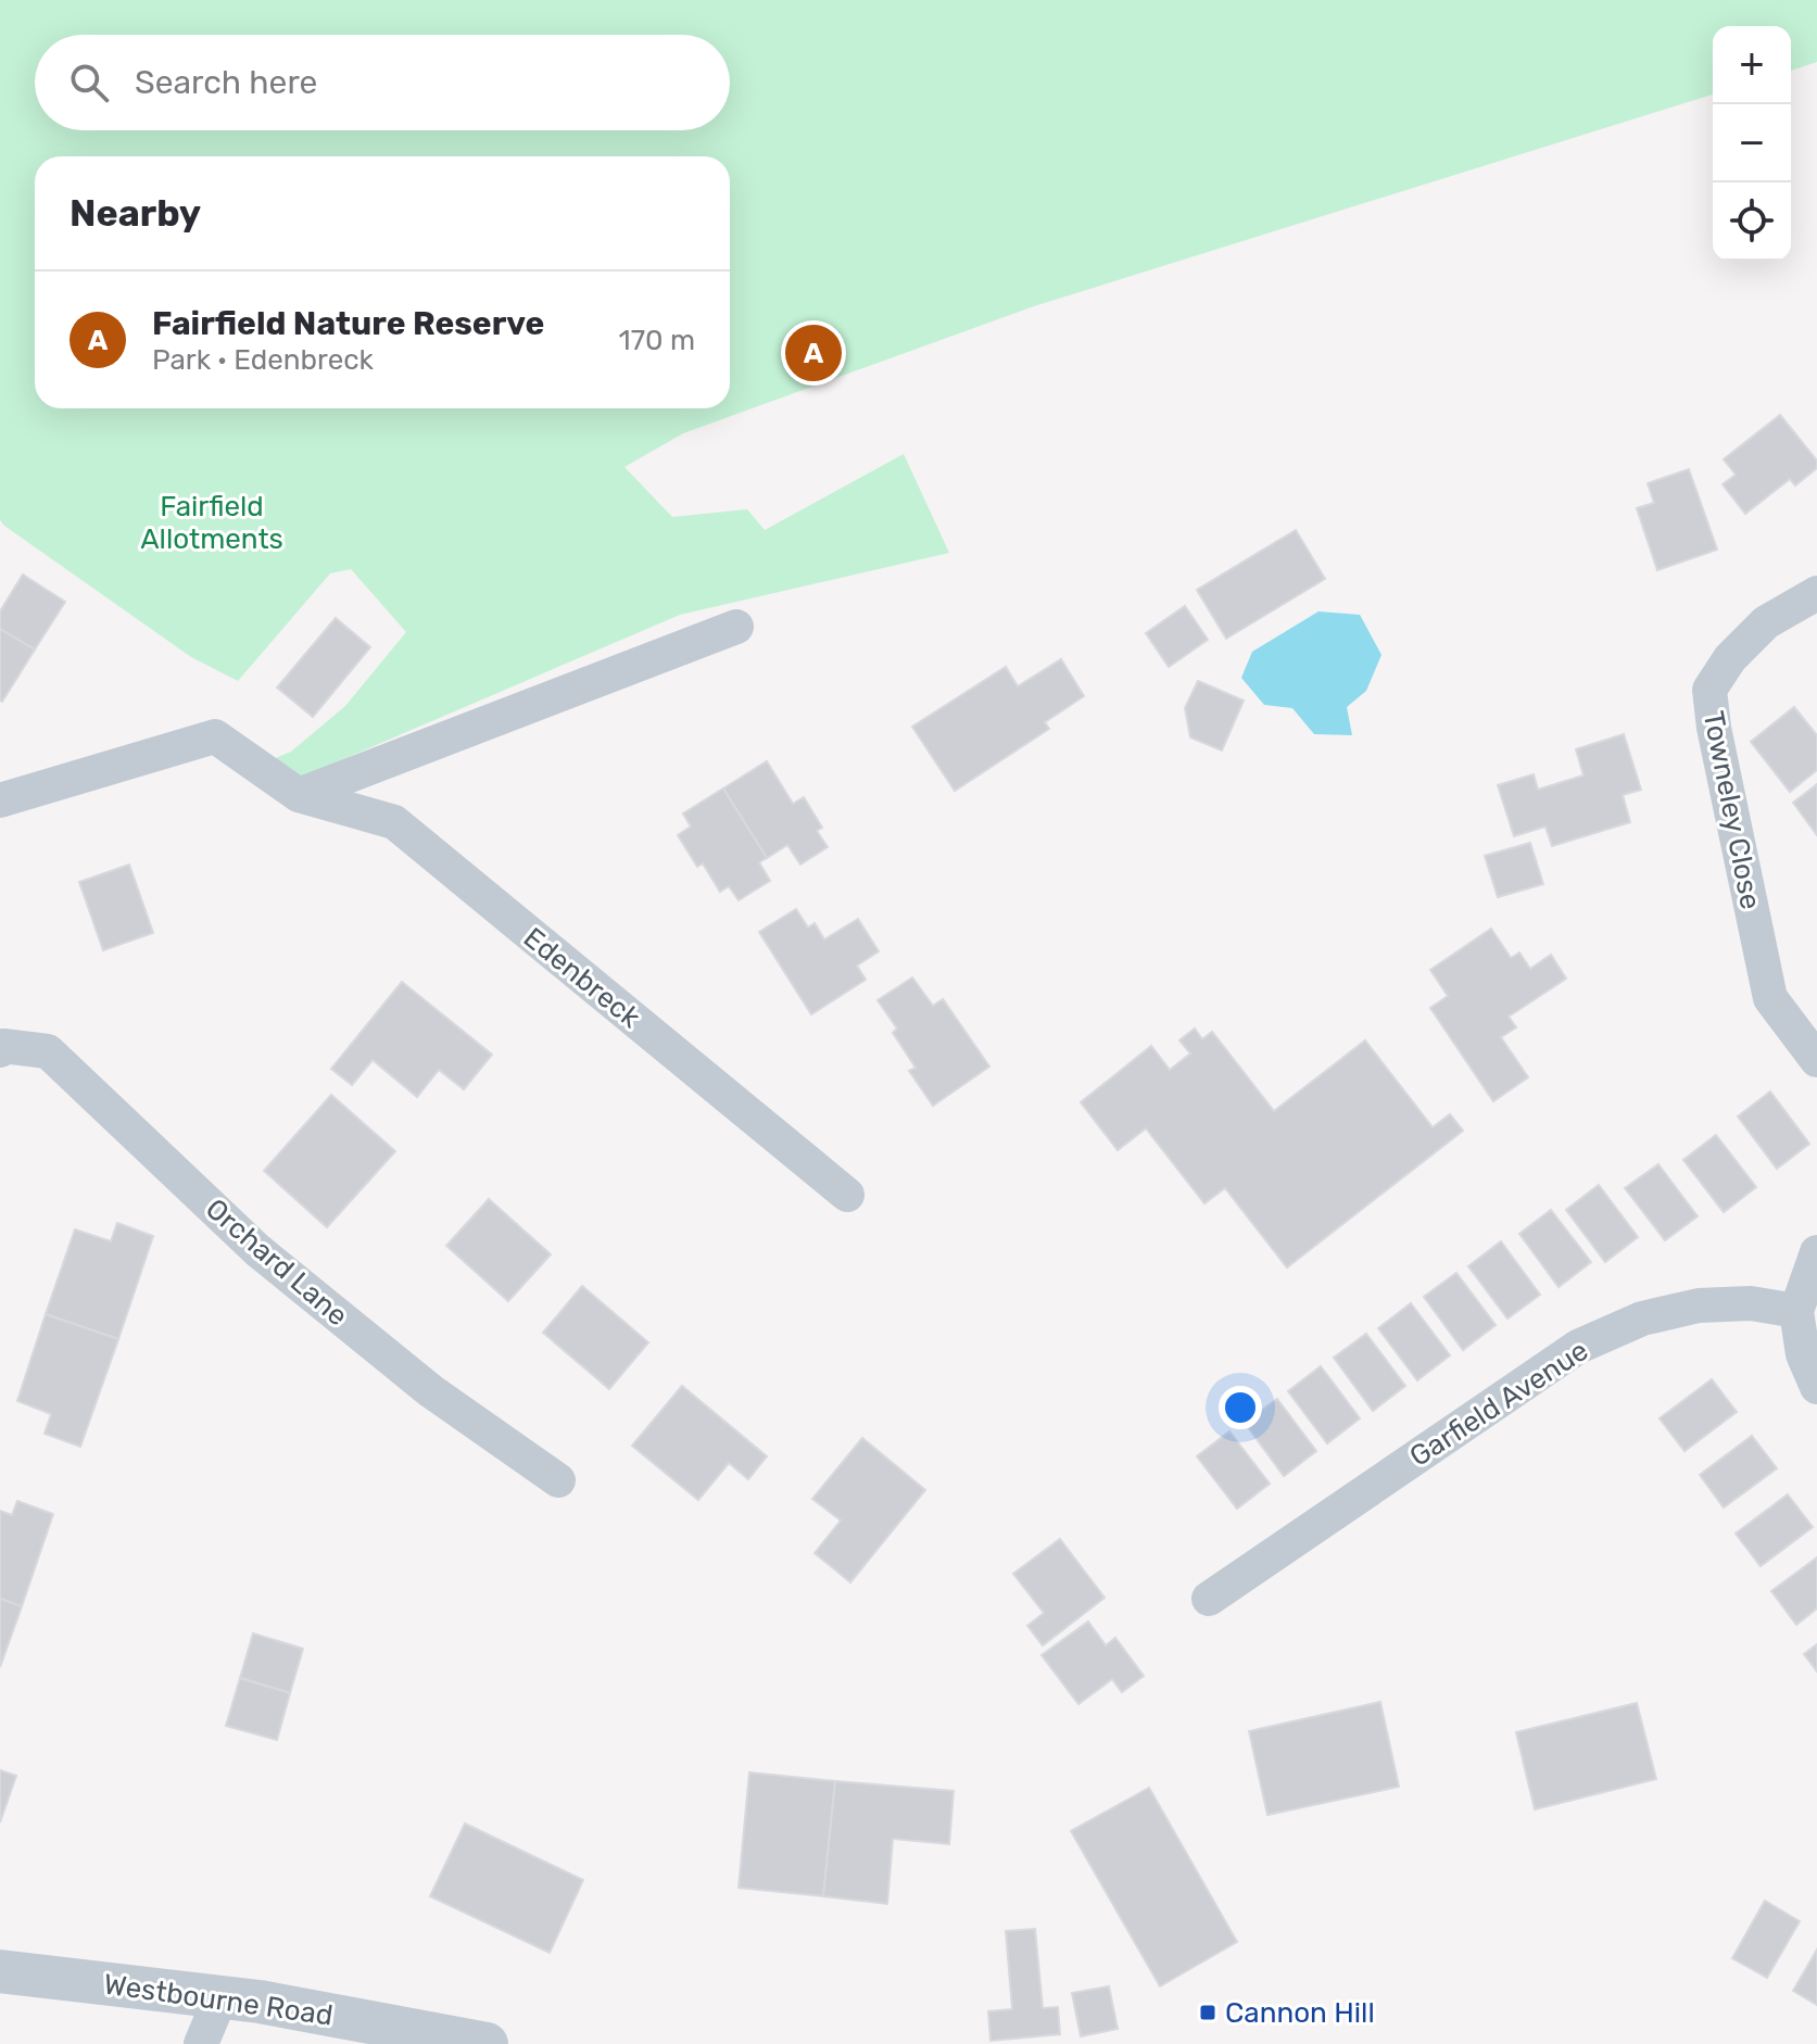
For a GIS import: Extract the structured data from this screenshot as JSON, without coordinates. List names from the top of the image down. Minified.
{"streets":{"street":["Towneley Close","Edenbreck","Orchard Lane","Garfield Avenue","Westbourne Road"]},"parks":["Fairfield Allotments"],"places":{"transit":["Cannon Hill"]},"page":{"map_buttons":["+","−"],"search":"Search here","heading":"Nearby","list":[{"mark":"A","name":"Fairfield Nature Reserve","note":"Park · Edenbreck","value":"170 m"}],"pins":"A"}}
